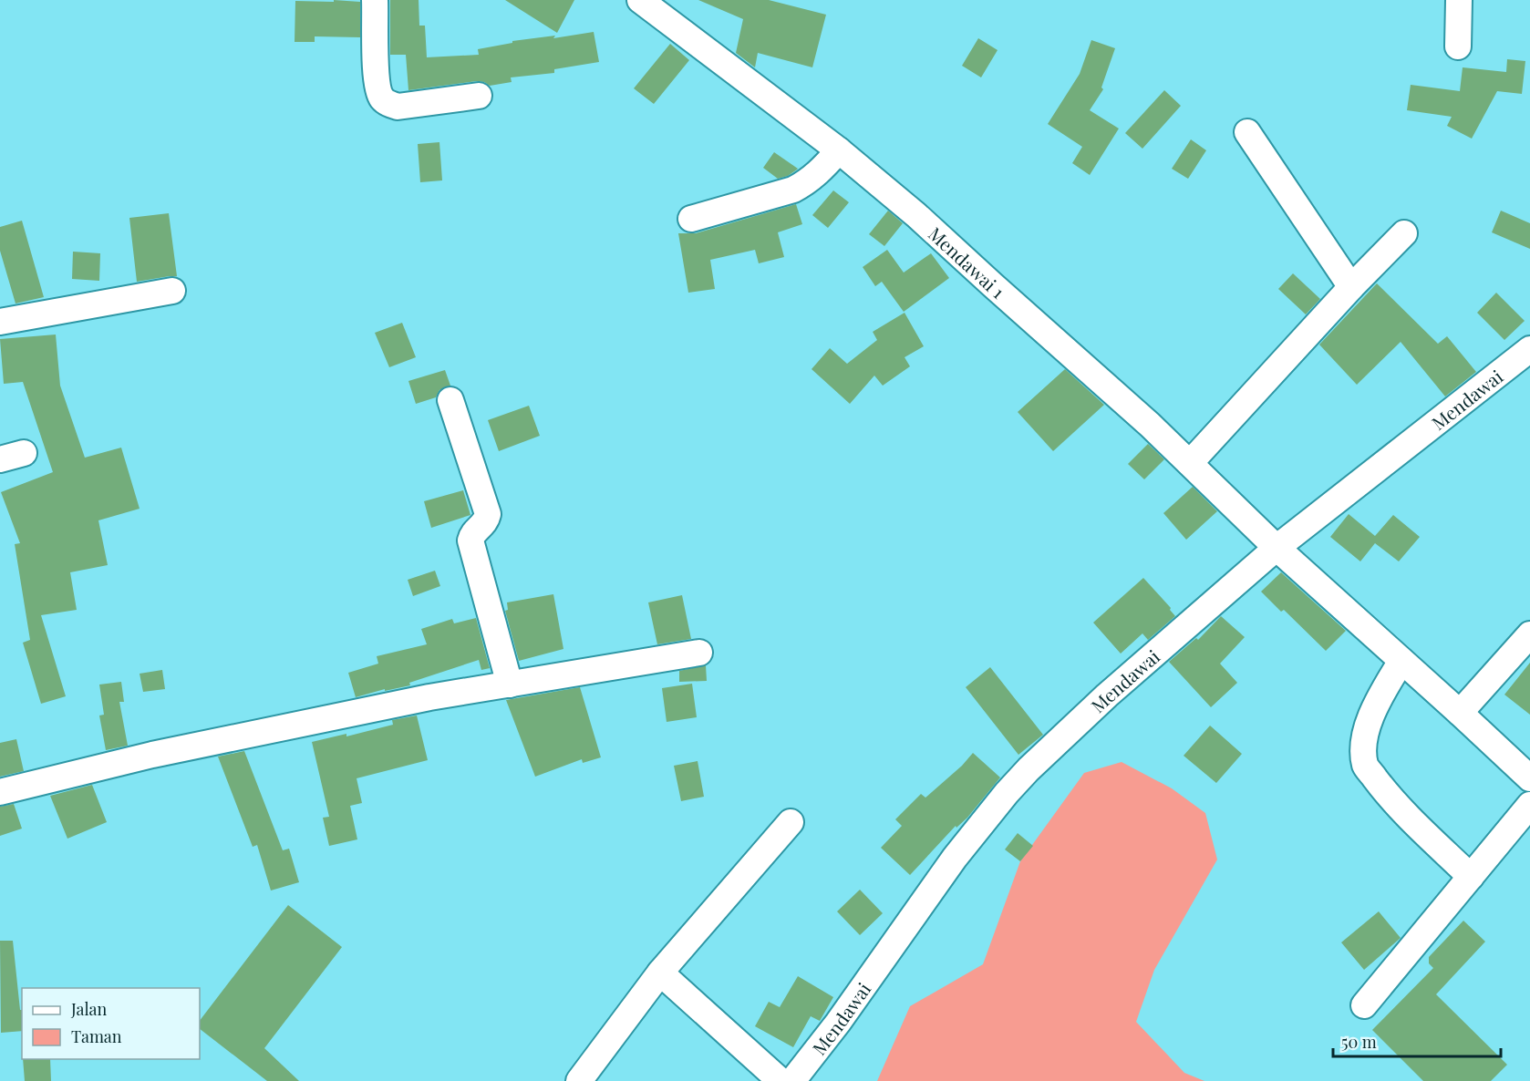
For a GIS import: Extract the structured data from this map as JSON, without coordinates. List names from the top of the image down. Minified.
{"streets":{"street":["Mendawai 1","Mendawai"]},"crossings":[["Mendawai 1","Mendawai"]],"legend":["Jalan","Taman"],"scale_bar":"50 m"}
